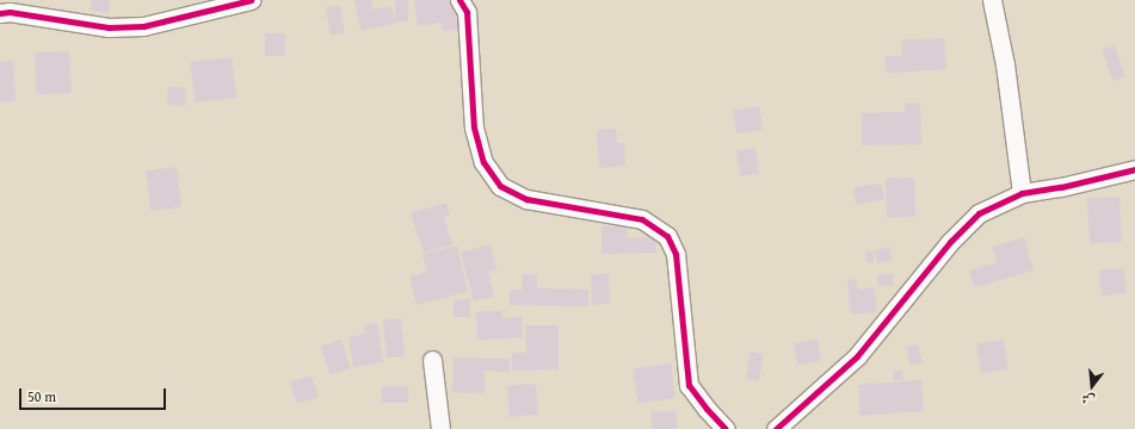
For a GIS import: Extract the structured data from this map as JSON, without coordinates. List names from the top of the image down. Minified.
{"scale_bar":"50 m","north":"bottom"}
